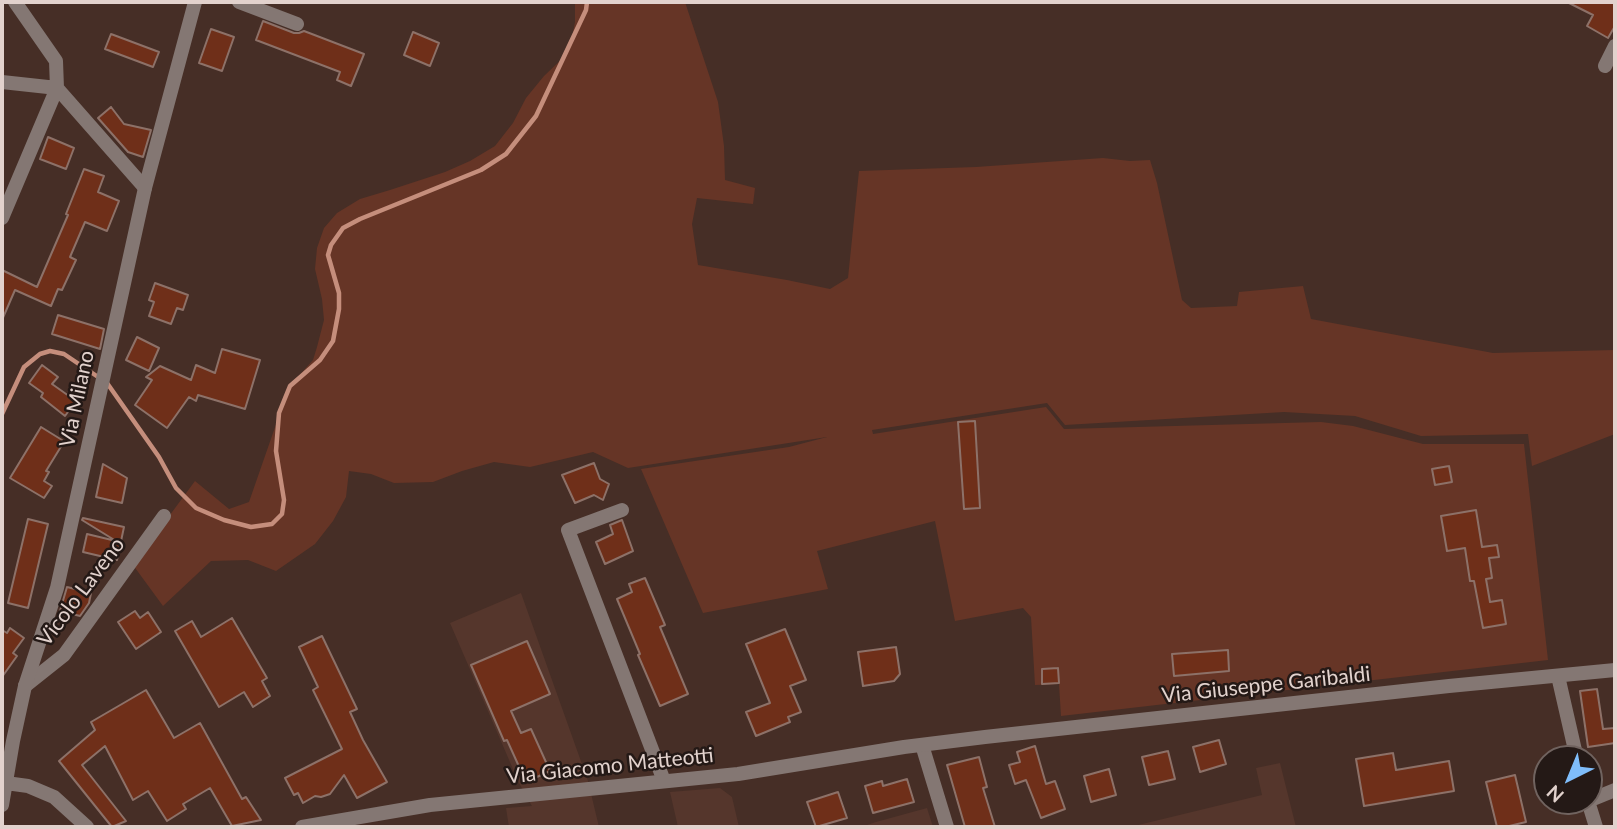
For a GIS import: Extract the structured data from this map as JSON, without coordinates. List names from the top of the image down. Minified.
{"streets":{"street":["Via Milano","Vicolo Laveno","Via Giuseppe Garibaldi","Via Giacomo Matteotti"]},"crossings":[["Via Milano","Vicolo Laveno"],["Via Giuseppe Garibaldi","Via Giacomo Matteotti"]],"north":"bottom left"}
